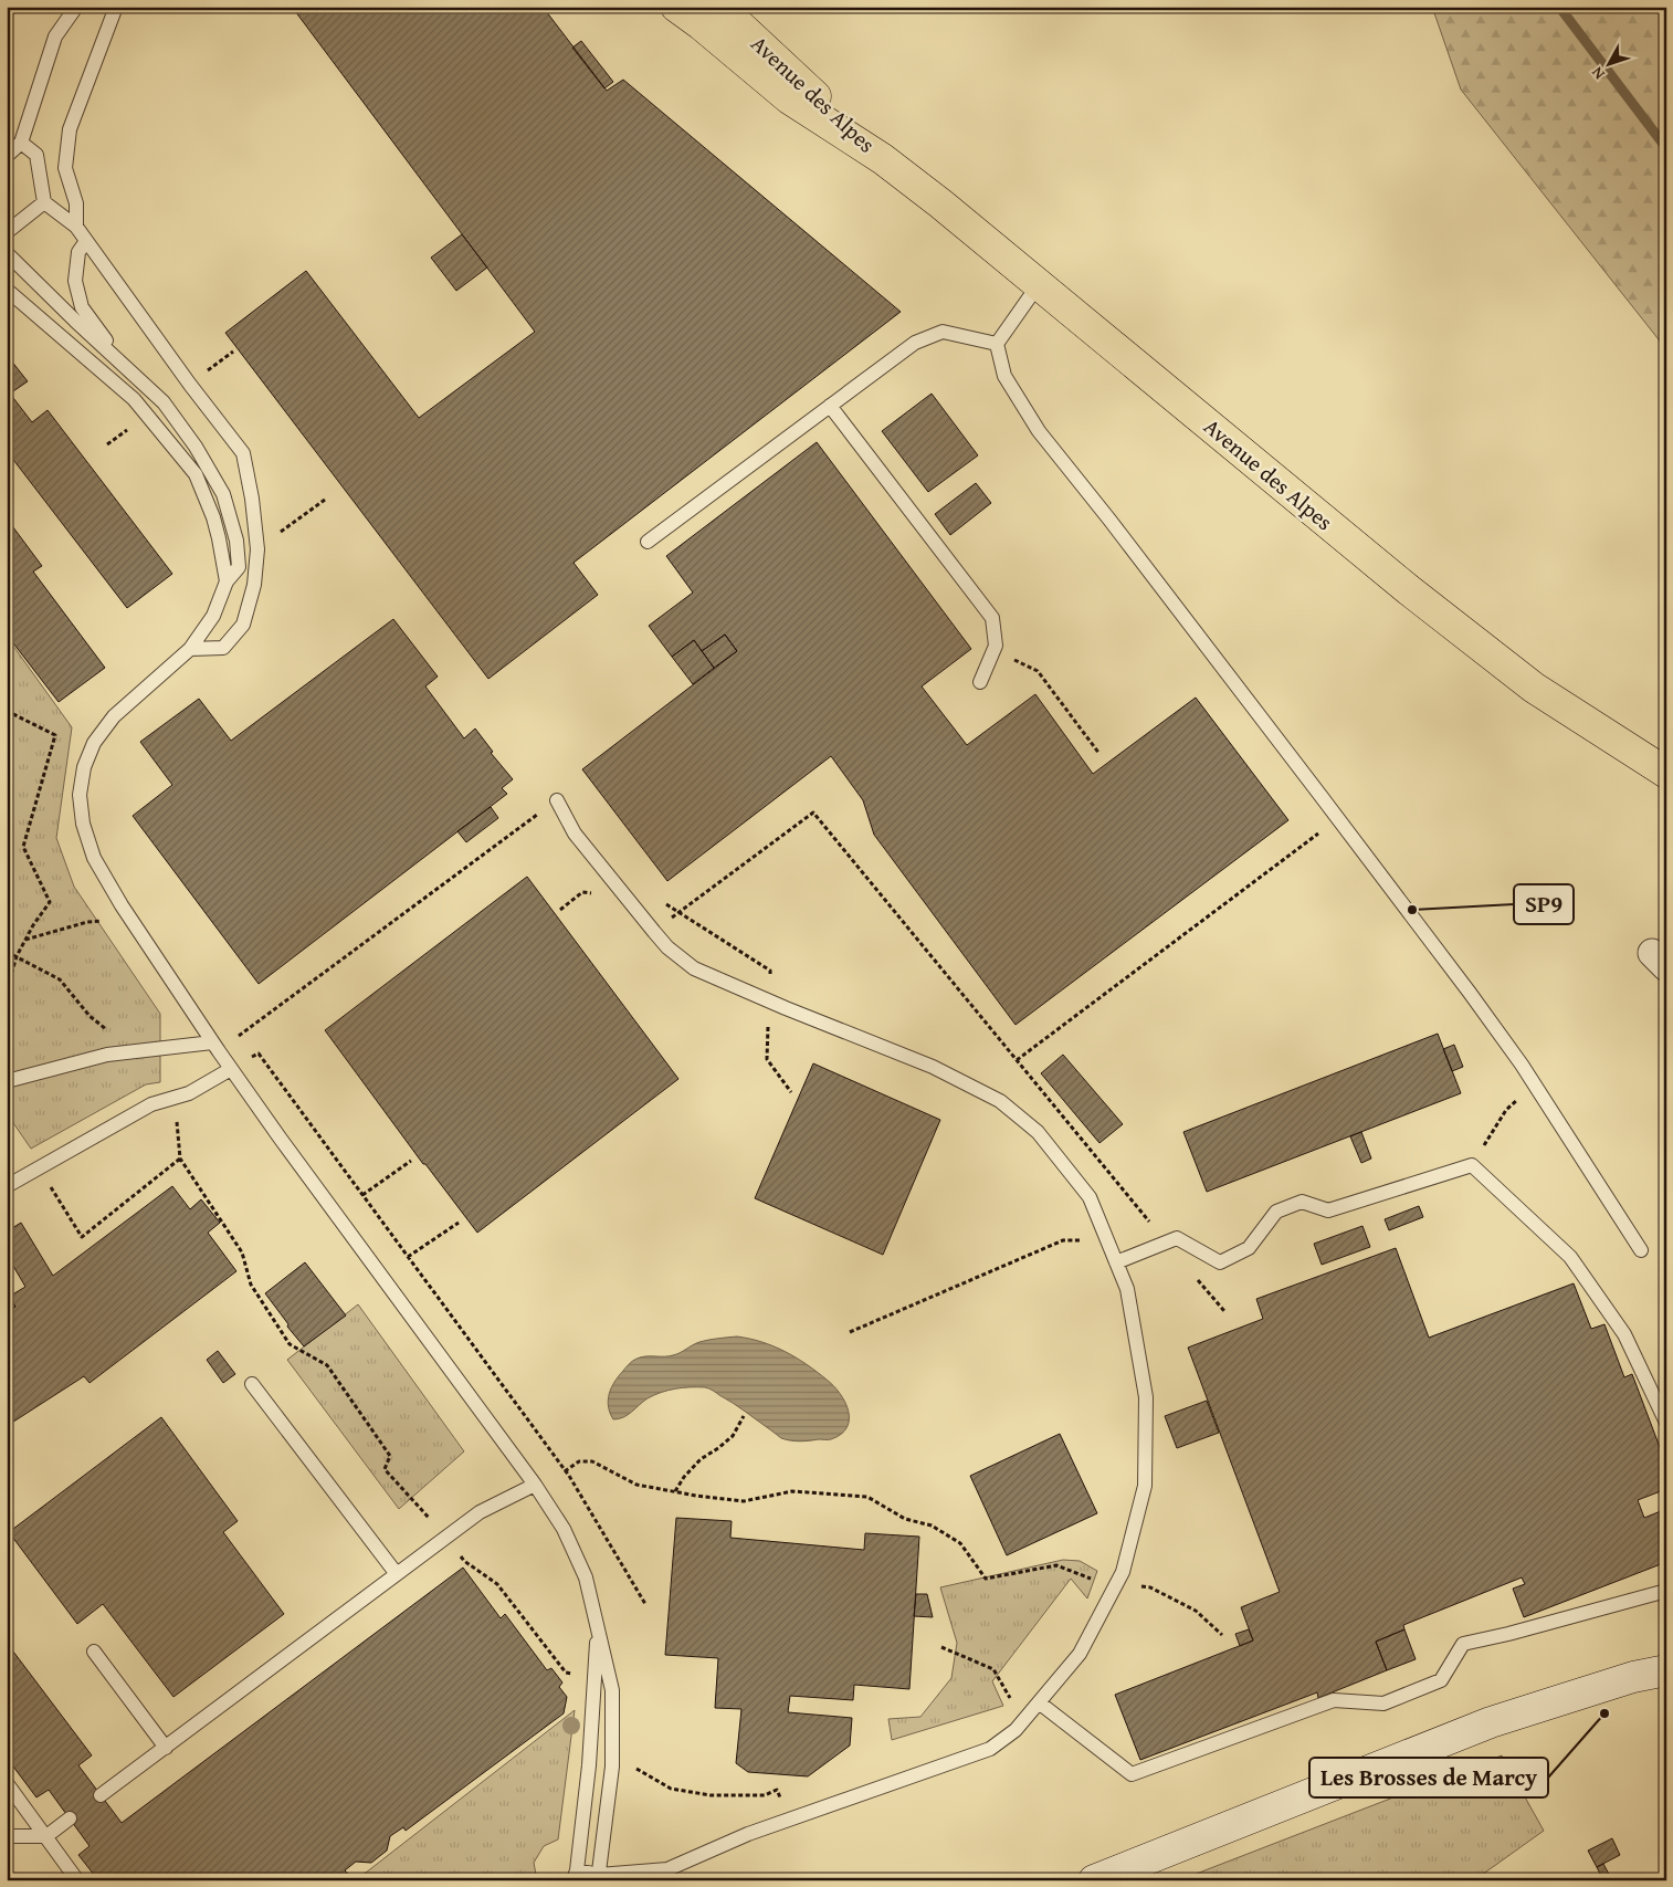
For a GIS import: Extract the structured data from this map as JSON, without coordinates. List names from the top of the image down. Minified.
{"streets":{"main road":["Avenue des Alpes"]},"places":["SP9","Les Brosses de Marcy"],"north":"bottom left"}
